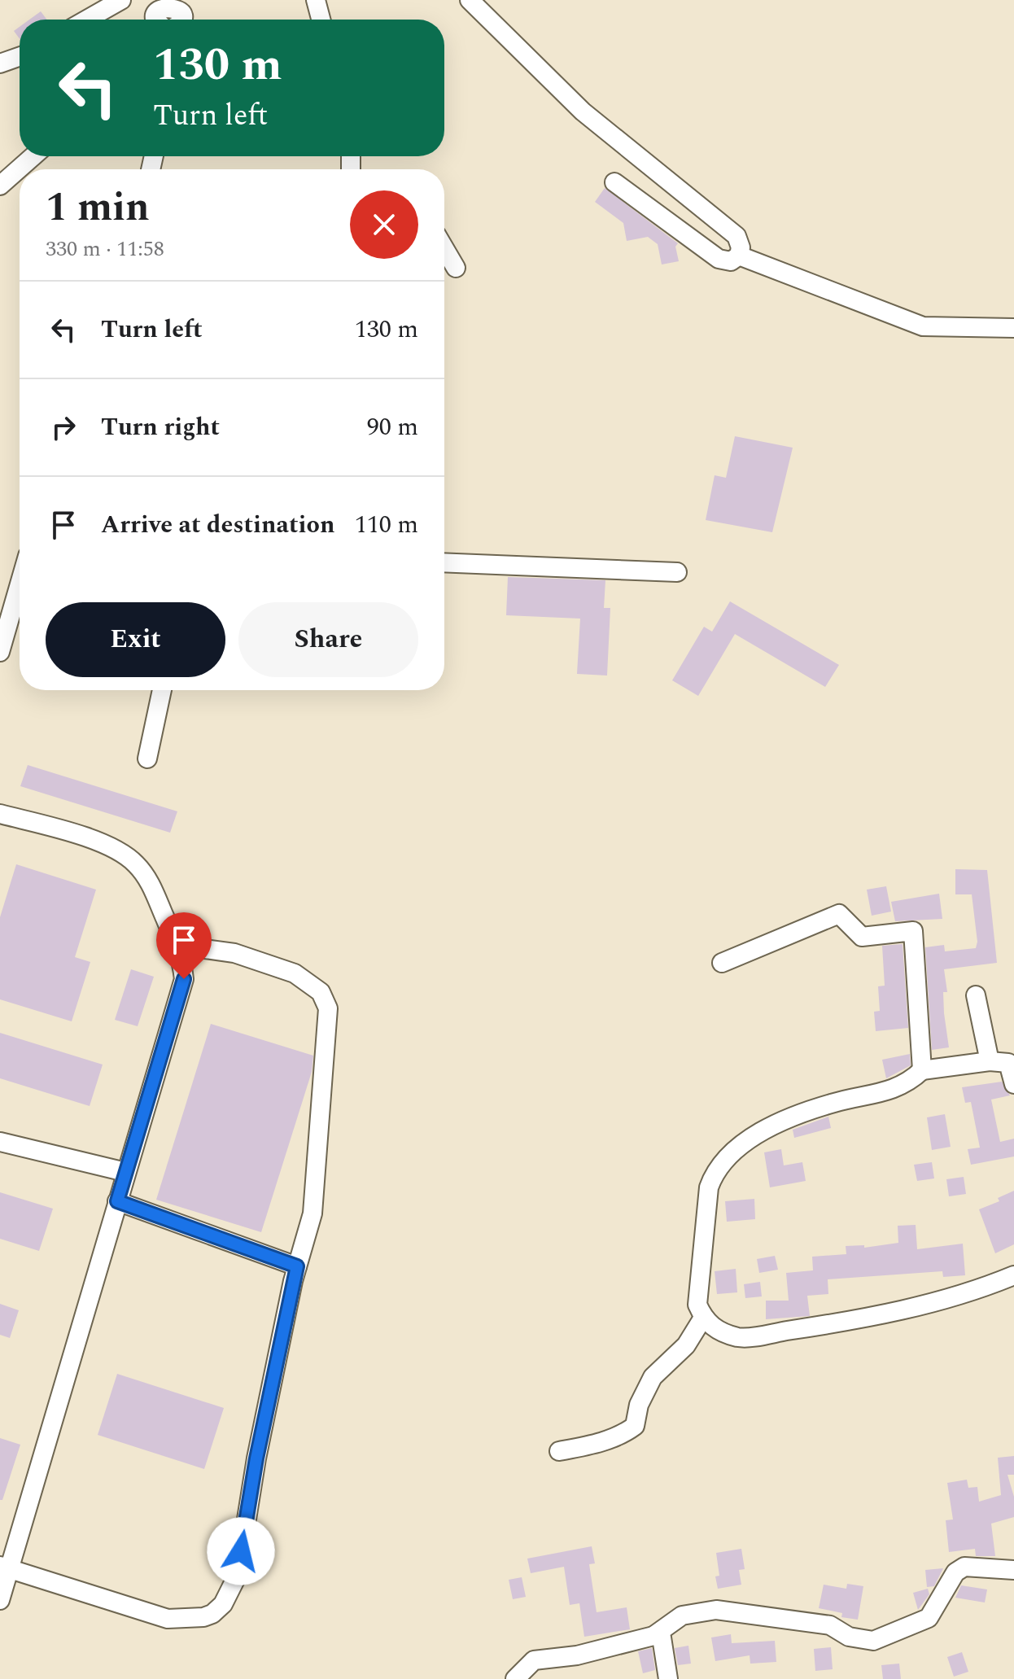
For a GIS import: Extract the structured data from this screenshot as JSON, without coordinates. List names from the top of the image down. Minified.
{"page":{"turn":["130 m","Turn left"],"heading":["1 min","330 m · 11:58"],"list":[{"name":"Turn left","value":"130 m"},{"name":"Turn right","value":"90 m"},{"name":"Arrive at destination","value":"110 m"}],"buttons":["Exit","Share"]}}
